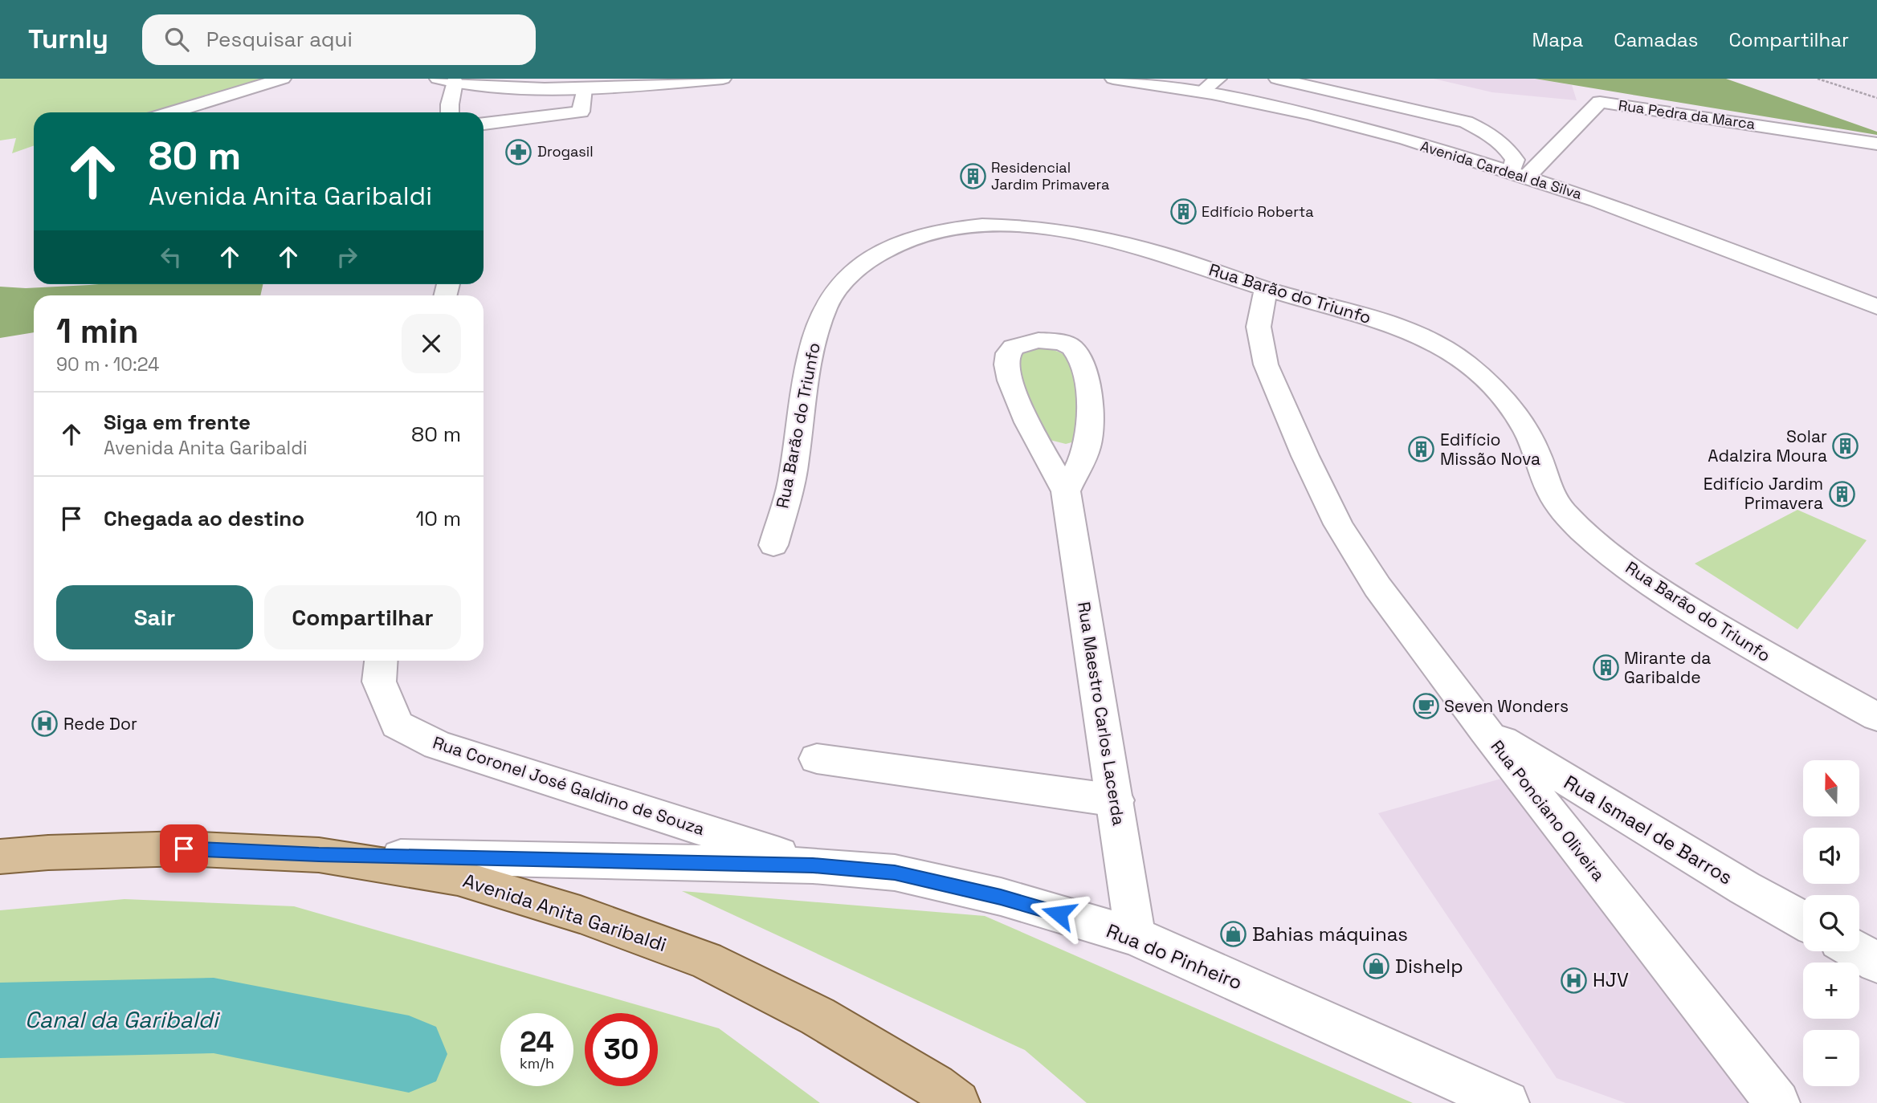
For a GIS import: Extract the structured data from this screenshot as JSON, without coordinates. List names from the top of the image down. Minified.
{"streets":{"main road":["Avenida Anita Garibaldi"],"street":["Rua Pedra da Marca","Avenida Cardeal da Silva","Rua Barão do Triunfo","Rua Maestro Carlos Lacerda","Rua Coronel José Galdino de Souza","Rua Ponciano Oliveira","Rua Ismael de Barros","Rua do Pinheiro"]},"crossings":[["Rua Pedra da Marca","Avenida Cardeal da Silva"],["Rua Barão do Triunfo","Rua Ponciano Oliveira"],["Rua Maestro Carlos Lacerda","Rua do Pinheiro"],["Rua Coronel José Galdino de Souza","Rua do Pinheiro"],["Rua Ponciano Oliveira","Rua Ismael de Barros"],["Avenida Anita Garibaldi","Rua do Pinheiro"]],"water":["Canal da Garibaldi"],"places":{"pharmacy":["Drogasil"],"building":["Residencial Jardim Primavera","Edifício Roberta","Solar Adalzira Moura","Edifício Missão Nova","Edifício Jardim Primavera","Mirante da Garibalde"],"cafe":["Seven Wonders"],"hospital":["Rede Dor","HJV"],"shop":["Bahias máquinas","Dishelp"]},"north":"top","page":{"header":"Turnly","search":"Pesquisar aqui","nav":["Mapa","Camadas","Compartilhar"],"turn":["80 m","Avenida Anita Garibaldi"],"heading":["1 min","90 m · 10:24"],"list":[{"name":"Siga em frente","note":"Avenida Anita Garibaldi","value":"80 m"},{"name":"Chegada ao destino","value":"10 m"}],"buttons":["Sair","Compartilhar"],"map_buttons":["+","−"],"speed":"24 km/h","limit":"30"}}
